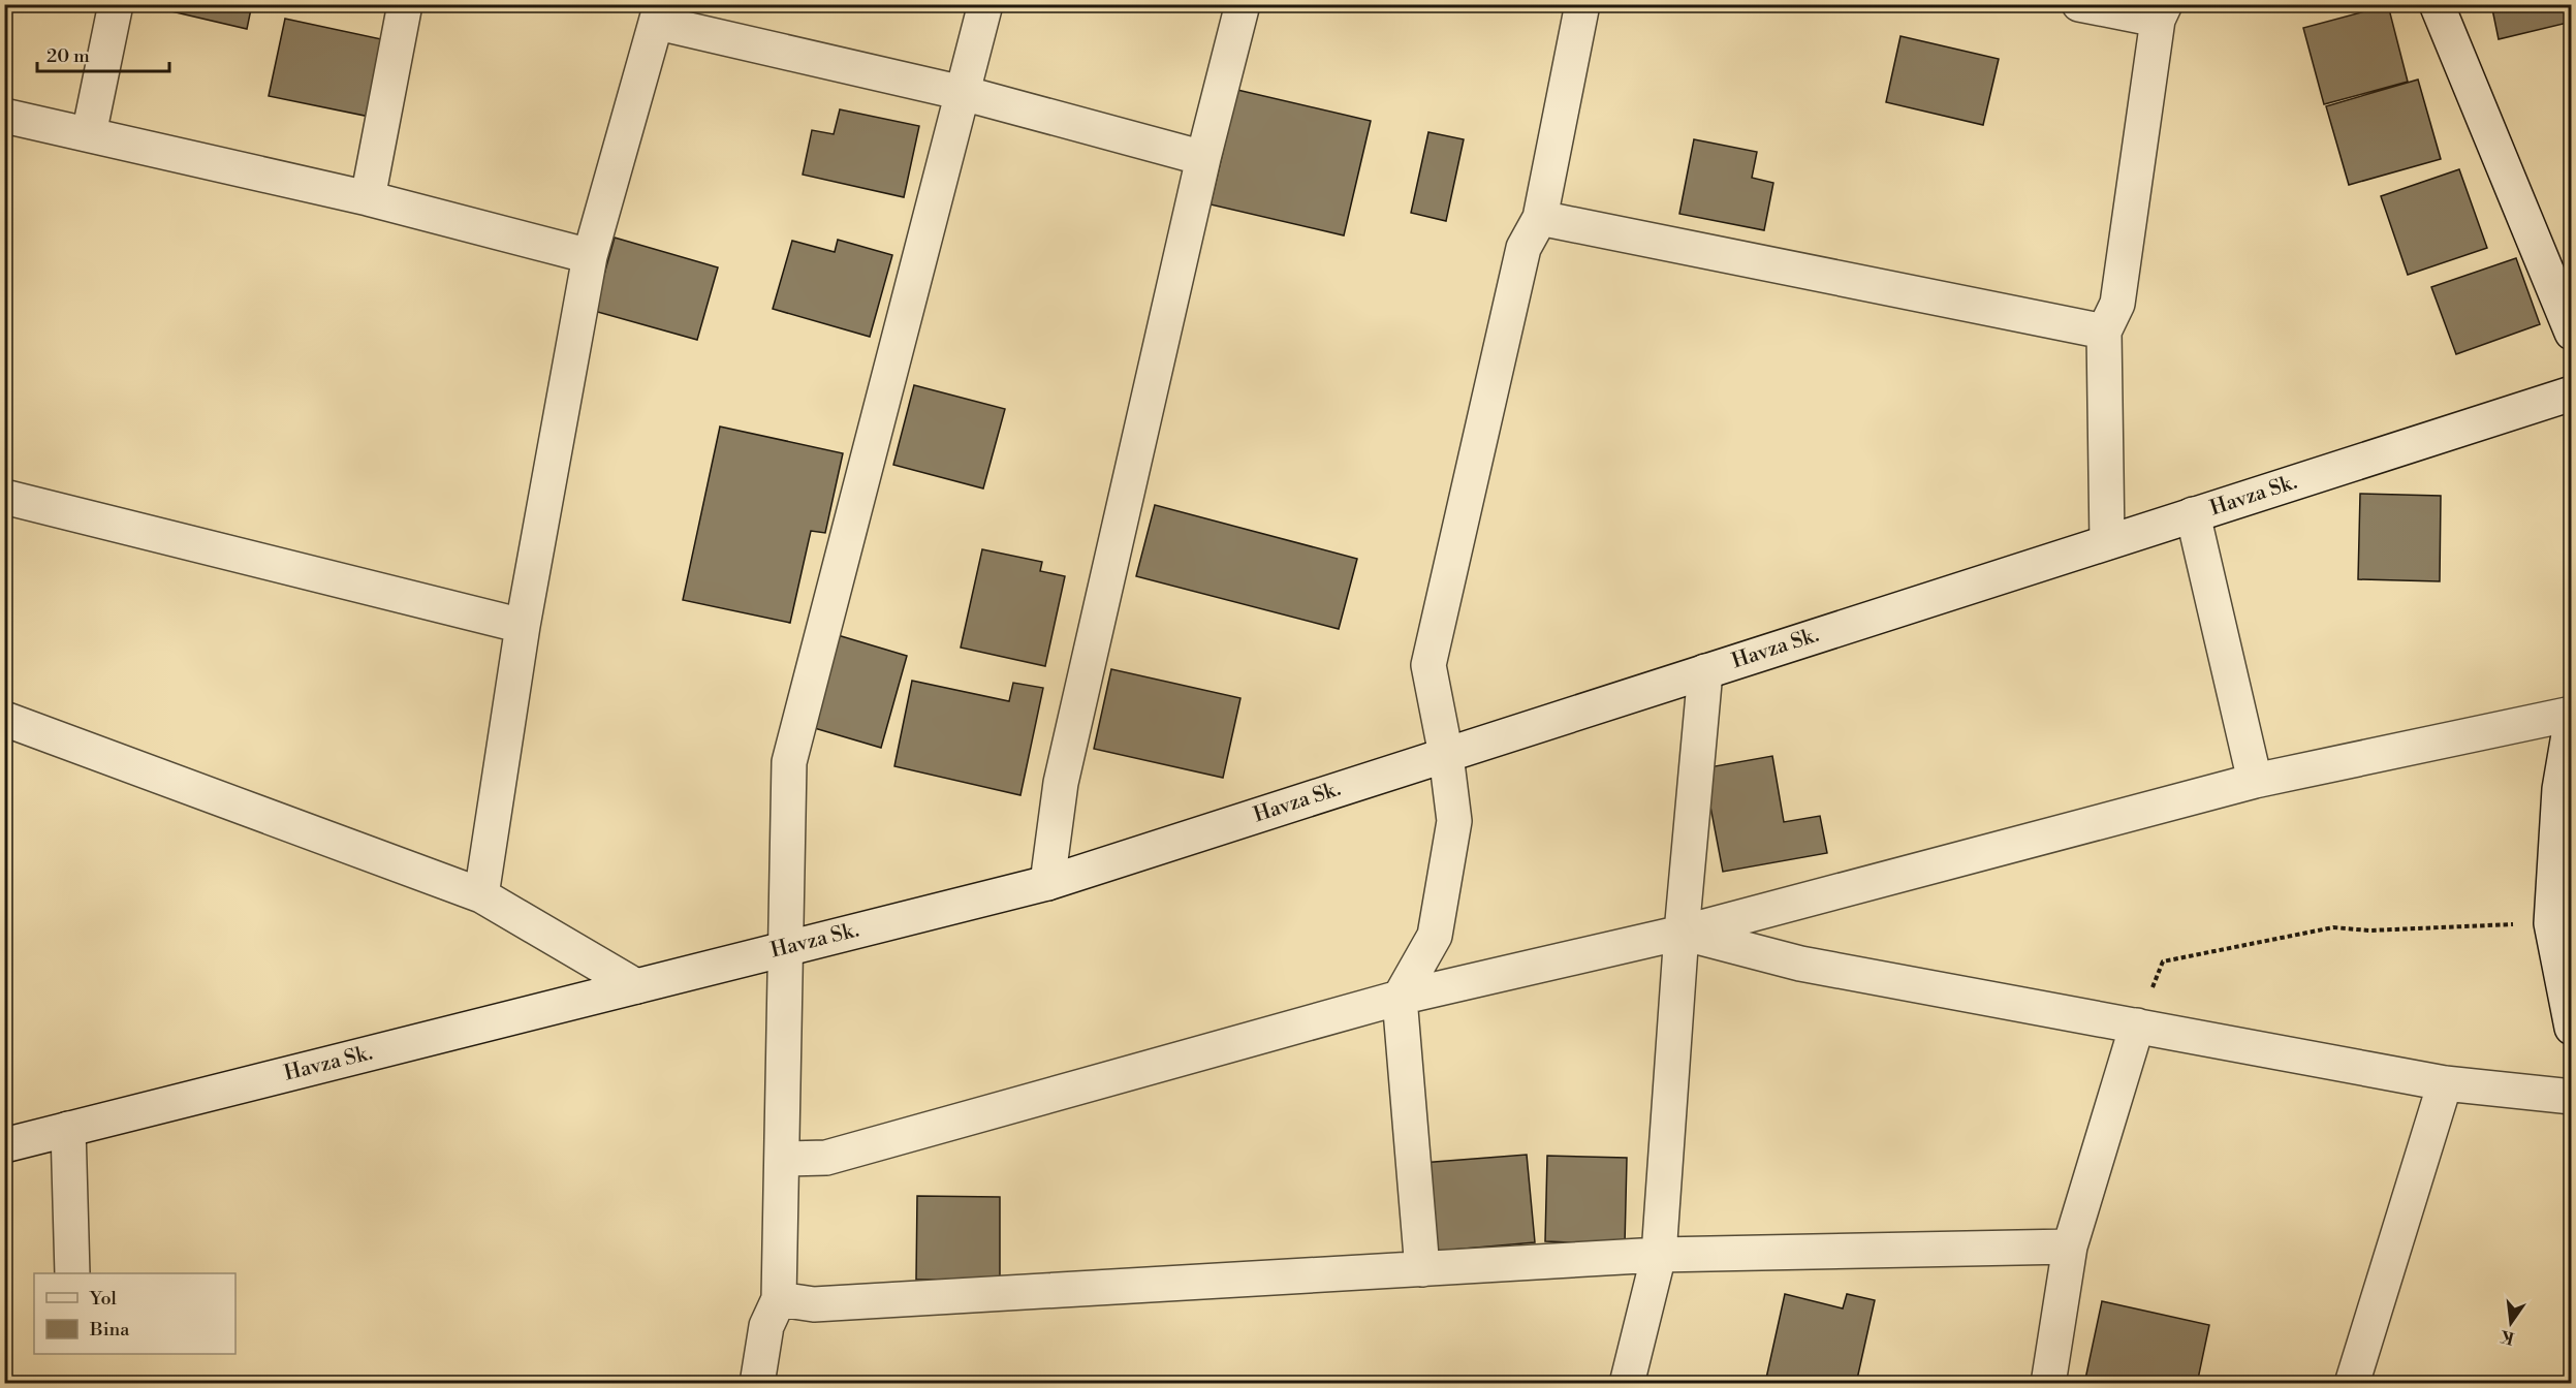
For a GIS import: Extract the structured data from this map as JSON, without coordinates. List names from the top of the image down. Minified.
{"streets":{"street":["Havza Sk."]},"legend":["Yol","Bina"],"scale_bar":"20 m","north":"bottom"}
